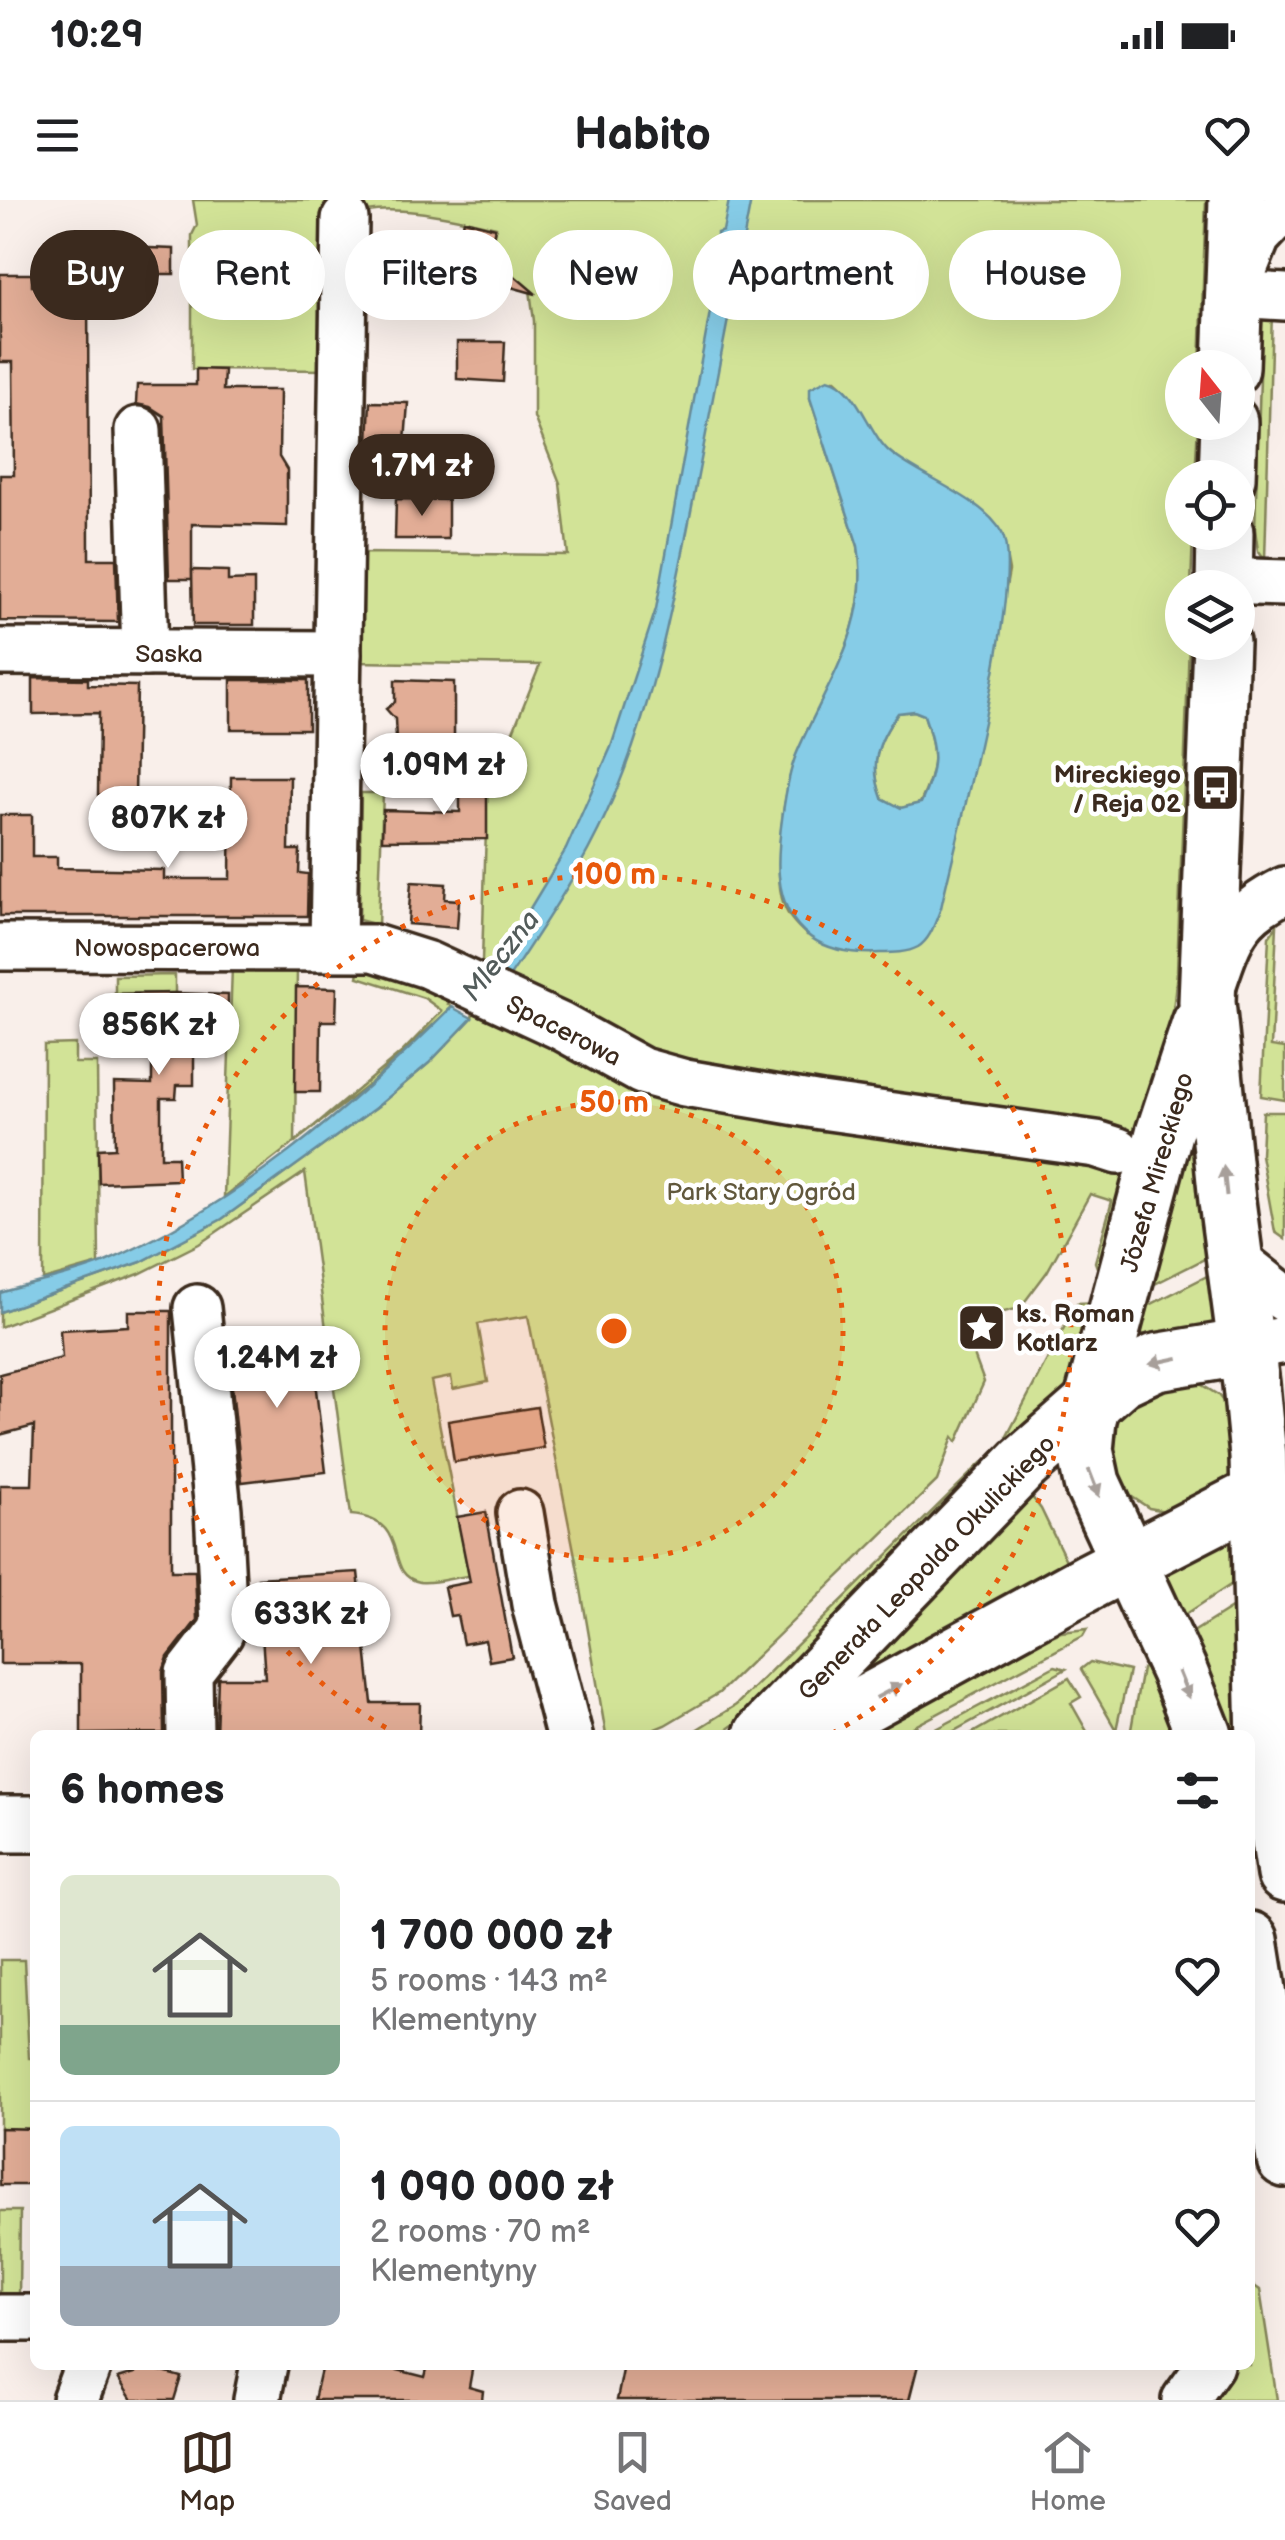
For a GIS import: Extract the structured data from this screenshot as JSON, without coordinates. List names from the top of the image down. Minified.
{"streets":{"main road":["Józefa Mireckiego","Generała Leopolda Okulickiego"],"street":["Saska","Nowospacerowa","Spacerowa"]},"crossings":[["Nowospacerowa","Spacerowa"],["Józefa Mireckiego","Generała Leopolda Okulickiego"]],"water":["Mleczna"],"parks":["Park Stary Ogród"],"places":{"bus stop":["Mireckiego / Reja 02"],"place":["ks. Roman Kotlarz"]},"north":"top","page":{"status":"10:29","header":"Habito","chip":["Buy","Rent","Filters","New","Apartment","House"],"price":["1.7M zł","1.09M zł","807K zł","856K zł","1.24M zł","633K zł"],"heading":"6 homes","list":[{"name":"1 700 000 zł","note":"5 rooms · 143 m² · Klementyny"},{"name":"1 090 000 zł","note":"2 rooms · 70 m² · Klementyny"}],"tabs":["Map","Saved","Home"]},"rings":["100 m","50 m"]}
